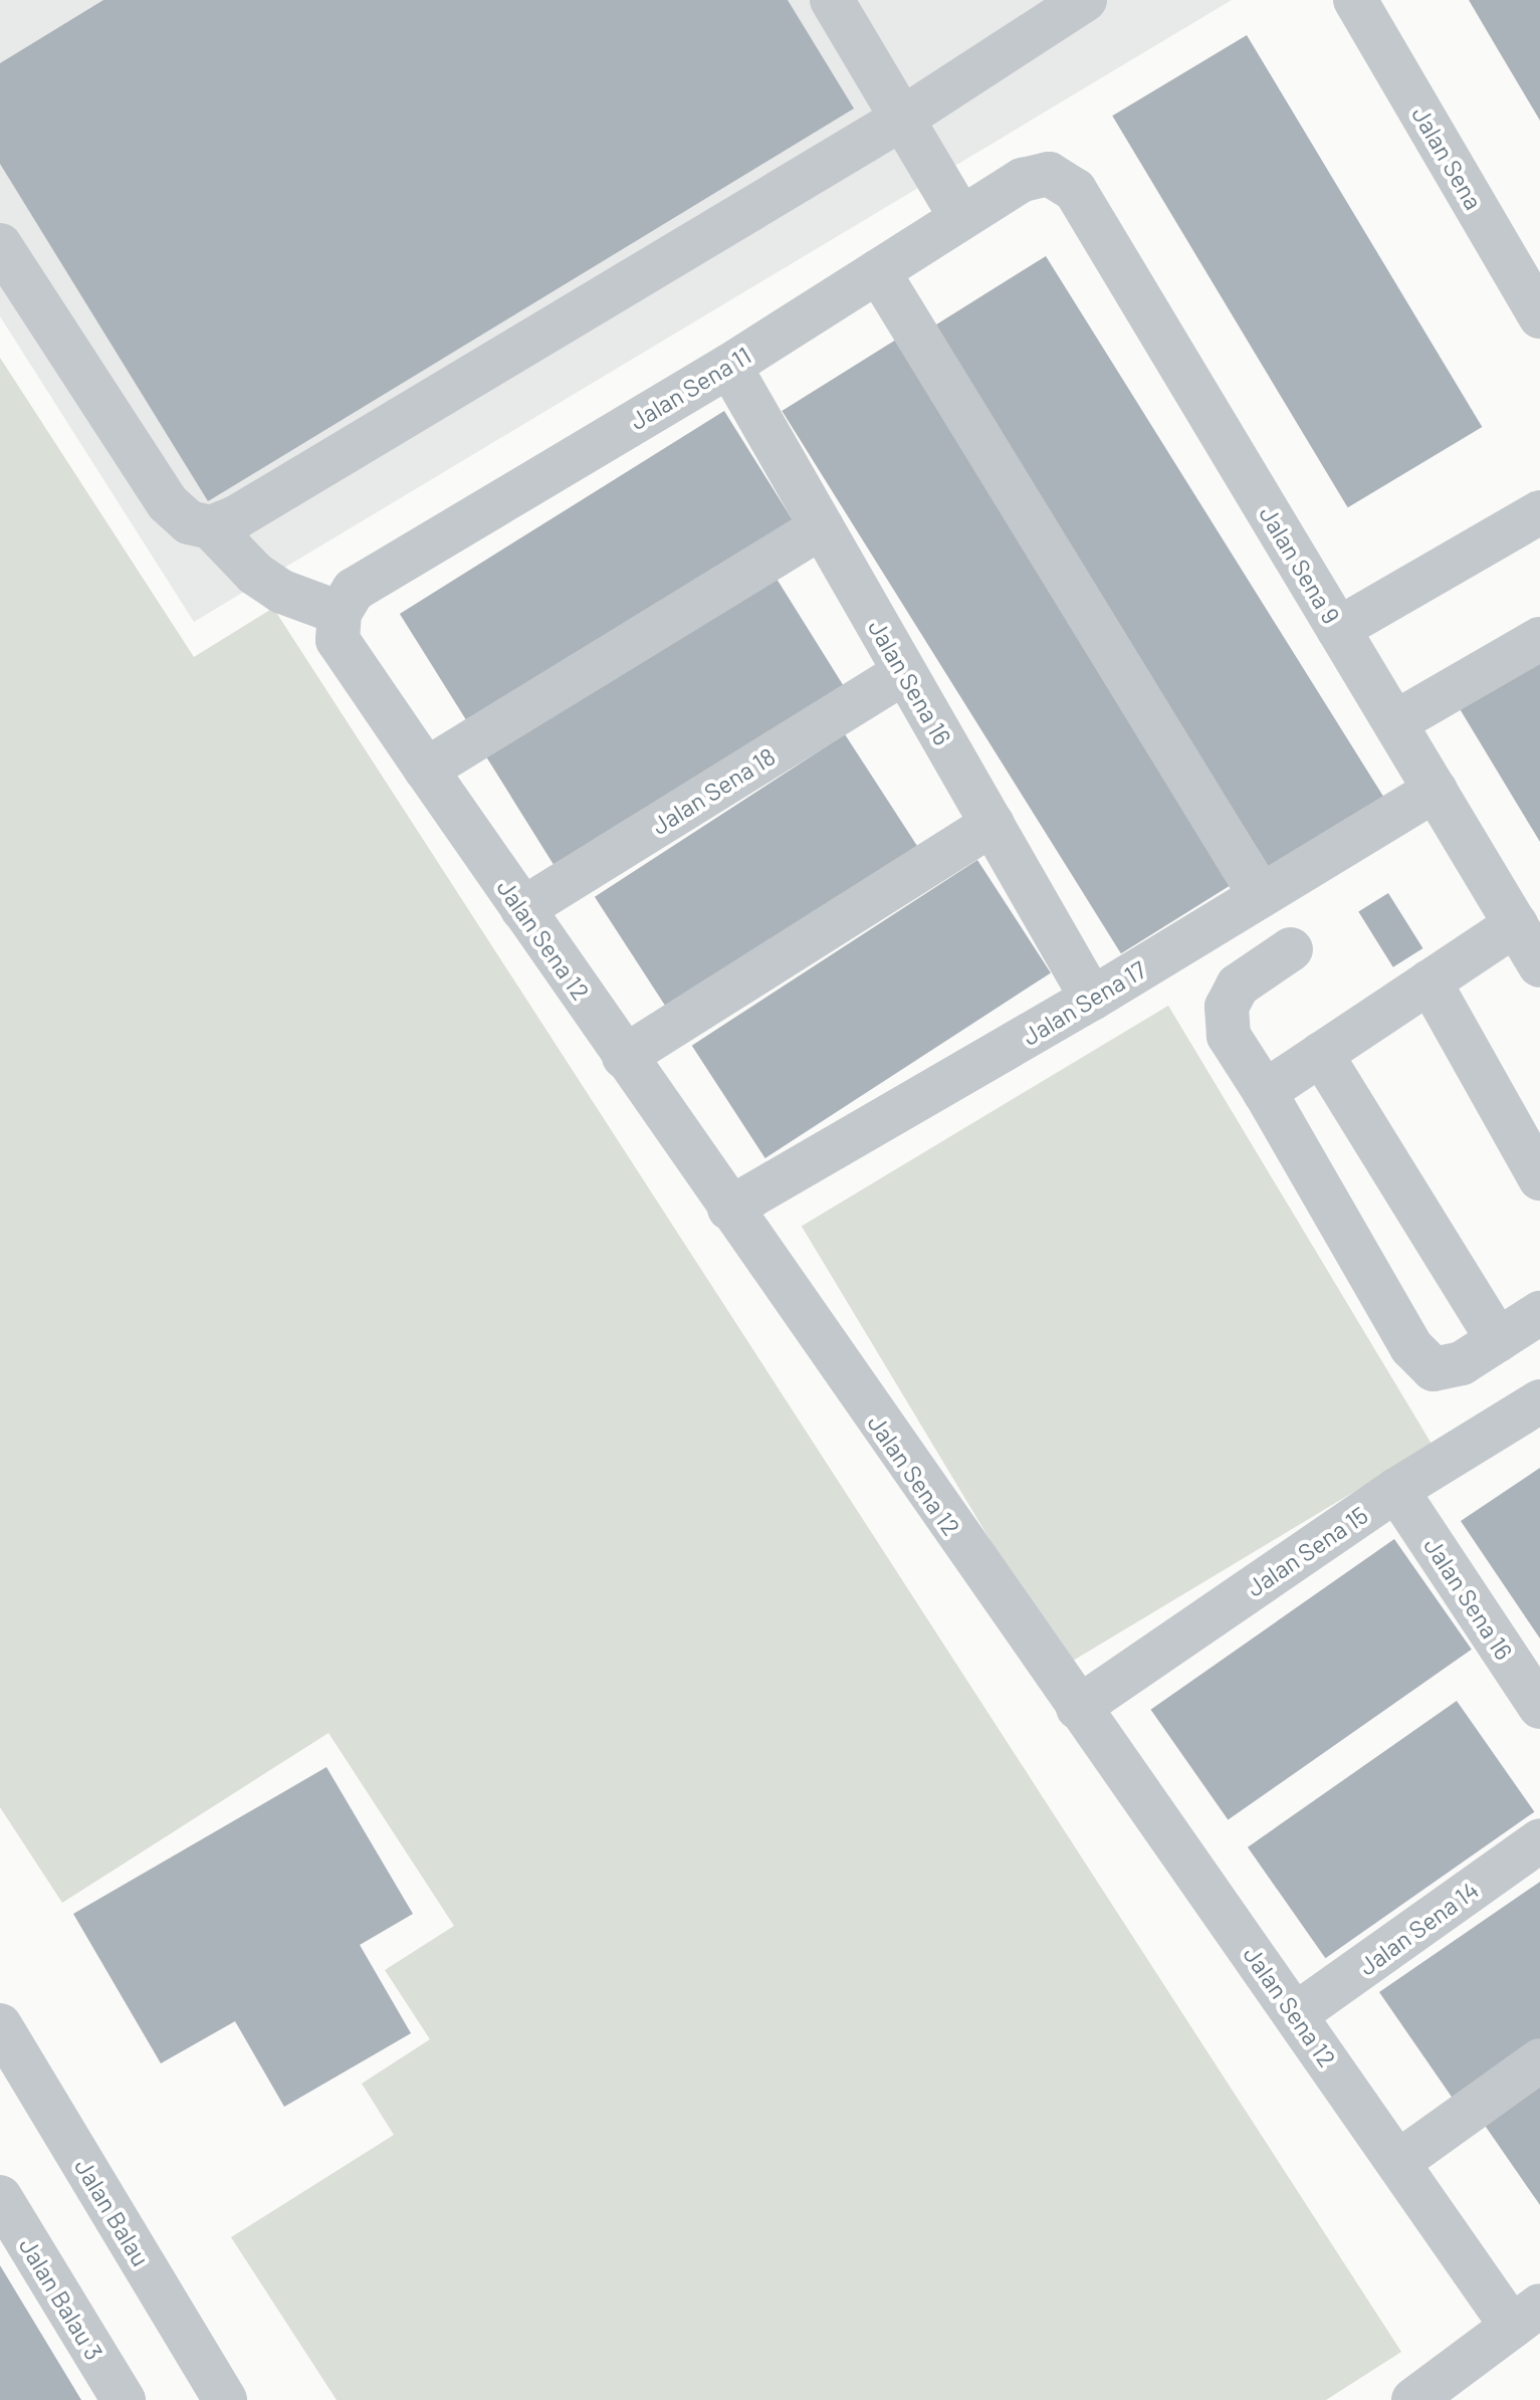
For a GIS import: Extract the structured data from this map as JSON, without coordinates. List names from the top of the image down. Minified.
{"streets":{"street":["Jalan Sena","Jalan Sena 11","Jalan Sena 9","Jalan Sena 16","Jalan Sena 18","Jalan Sena 12","Jalan Sena 17","Jalan Sena 15","Jalan Sena 14","Jalan Balau","Jalan Balau 3"]},"crossings":[["Jalan Sena 11","Jalan Sena 9"],["Jalan Sena 11","Jalan Sena 16"],["Jalan Sena 11","Jalan Sena 12"],["Jalan Sena 9","Jalan Sena 17"],["Jalan Sena 16","Jalan Sena 18"],["Jalan Sena 16","Jalan Sena 17"],["Jalan Sena 16","Jalan Sena 15"],["Jalan Sena 18","Jalan Sena 12"],["Jalan Sena 12","Jalan Sena 17"],["Jalan Sena 12","Jalan Sena 15"],["Jalan Sena 12","Jalan Sena 14"]]}
